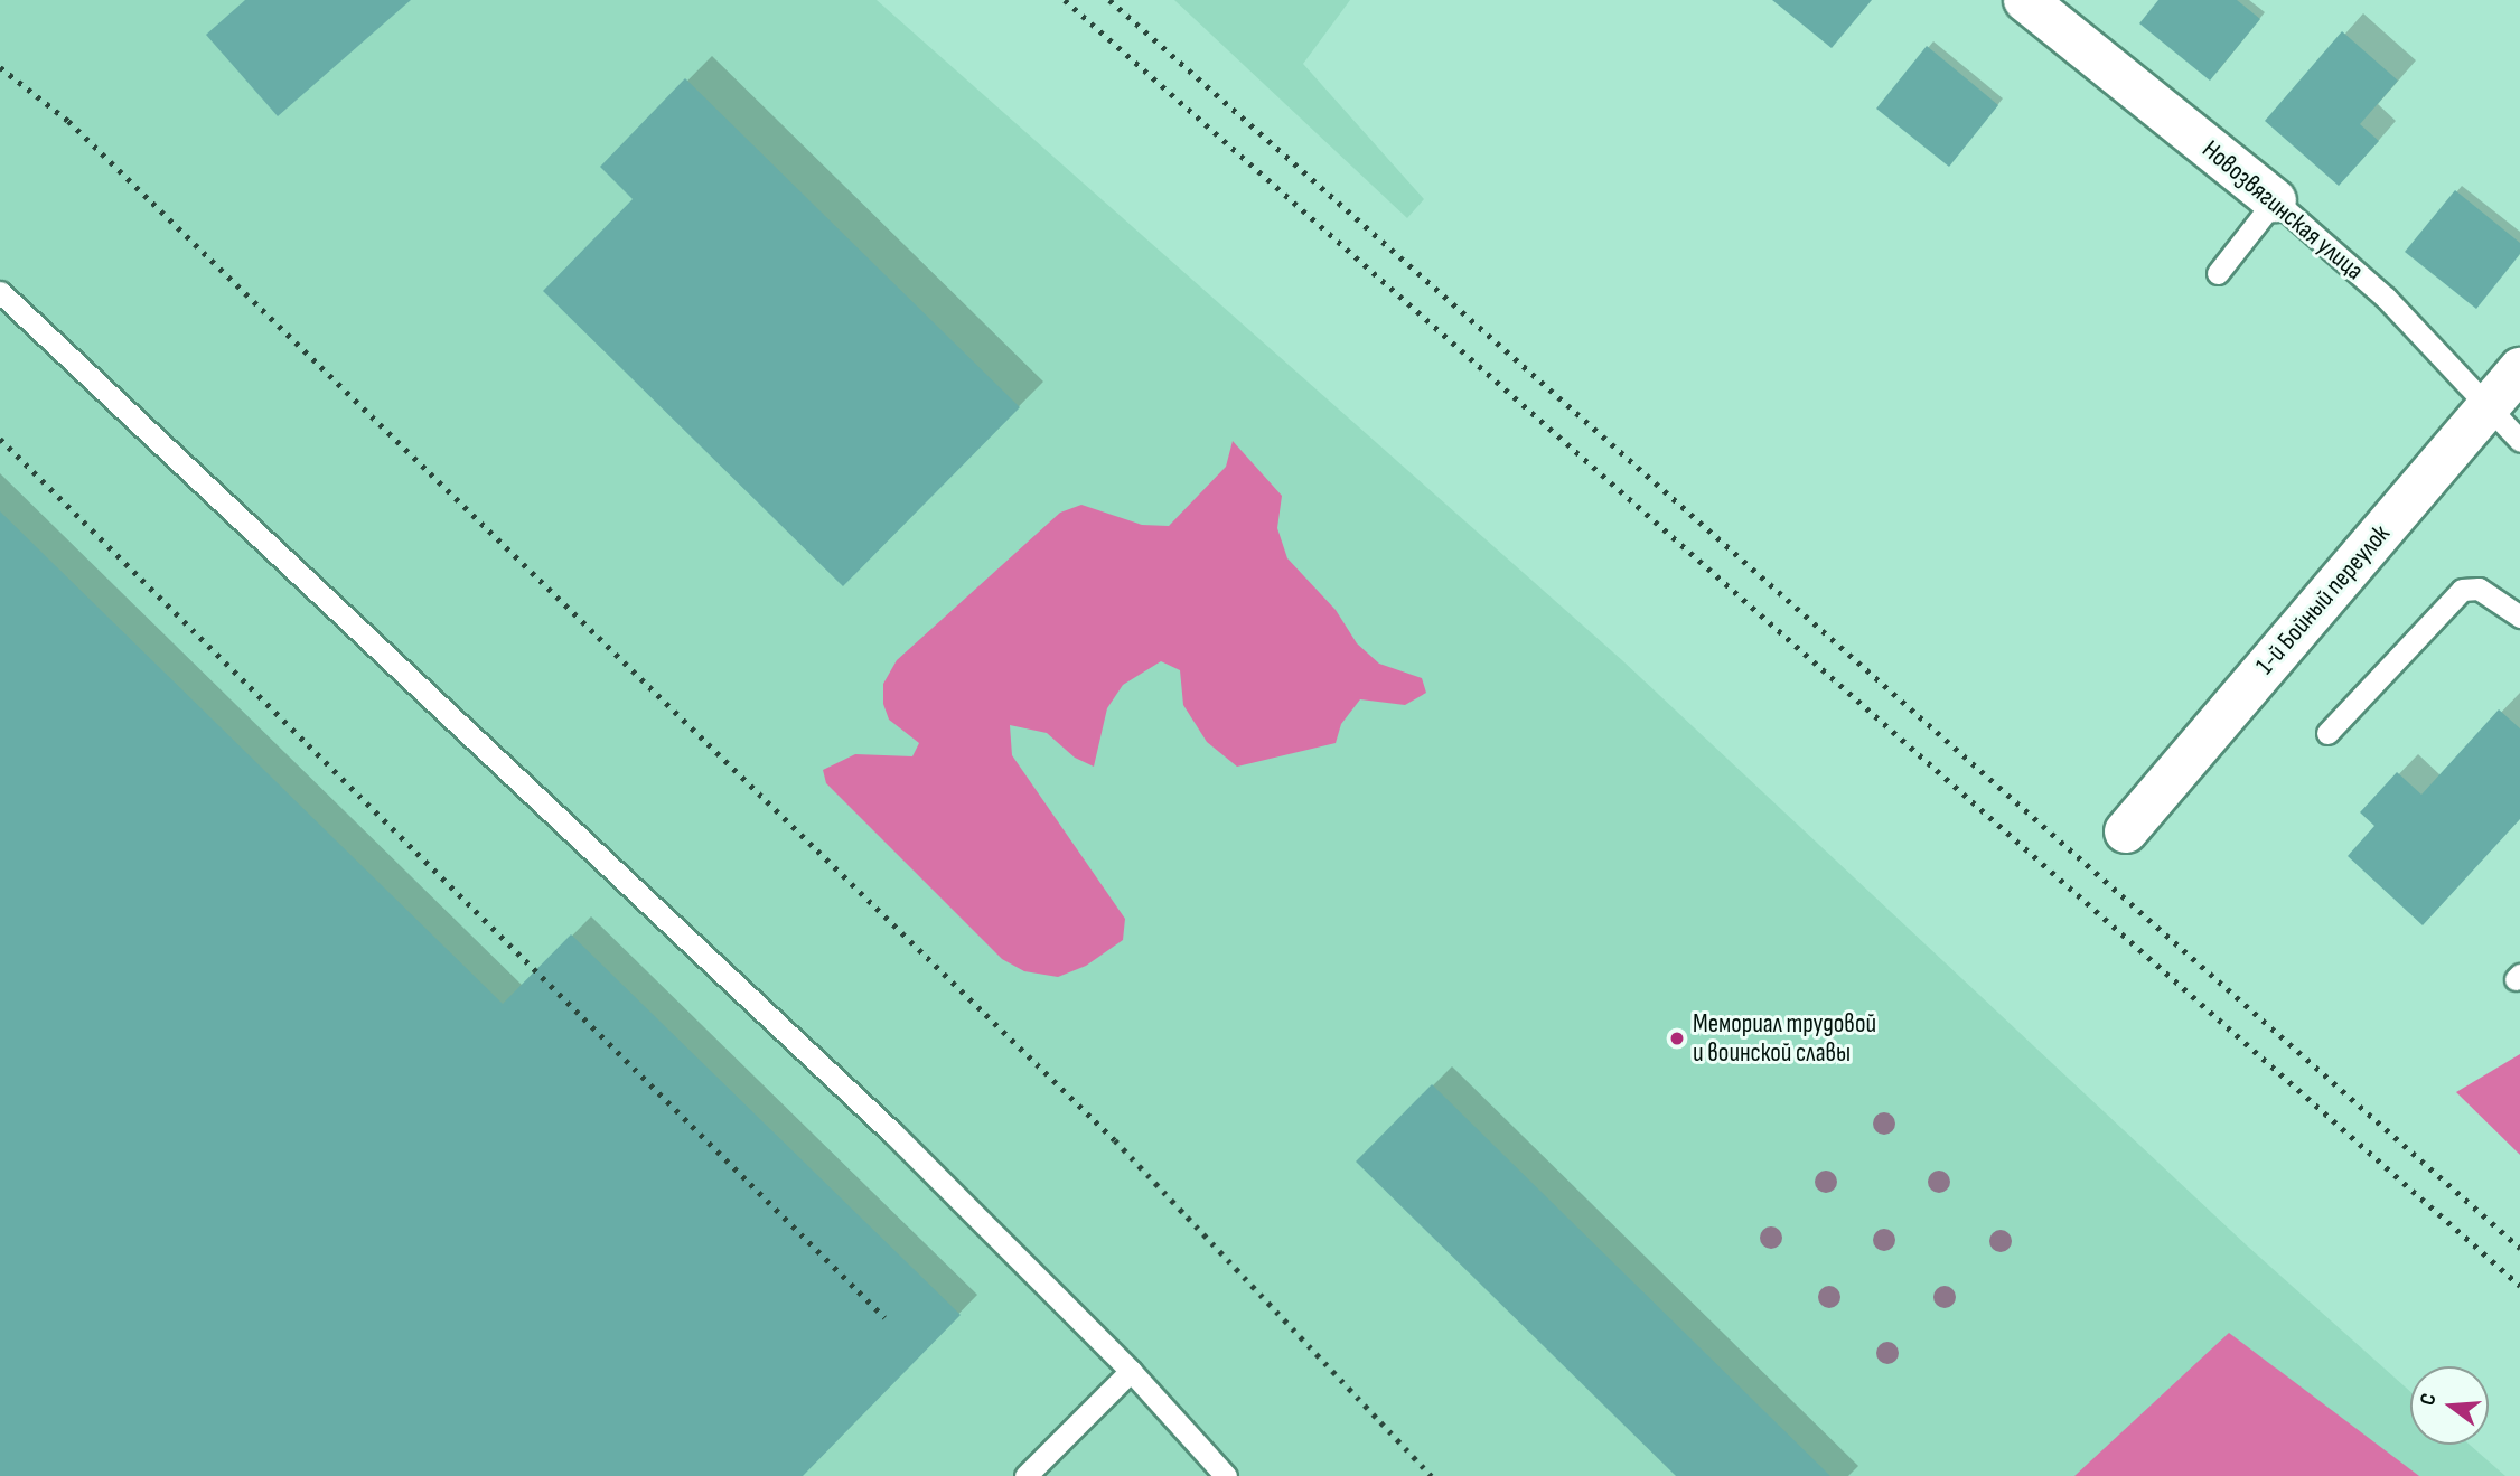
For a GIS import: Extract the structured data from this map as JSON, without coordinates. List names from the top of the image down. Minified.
{"streets":{"street":["Новозвягинская улица","1-й Бойный переулок"]},"crossings":[["Новозвягинская улица","1-й Бойный переулок"]],"places":["Мемориал трудовой и воинской славы"],"north":"left"}
